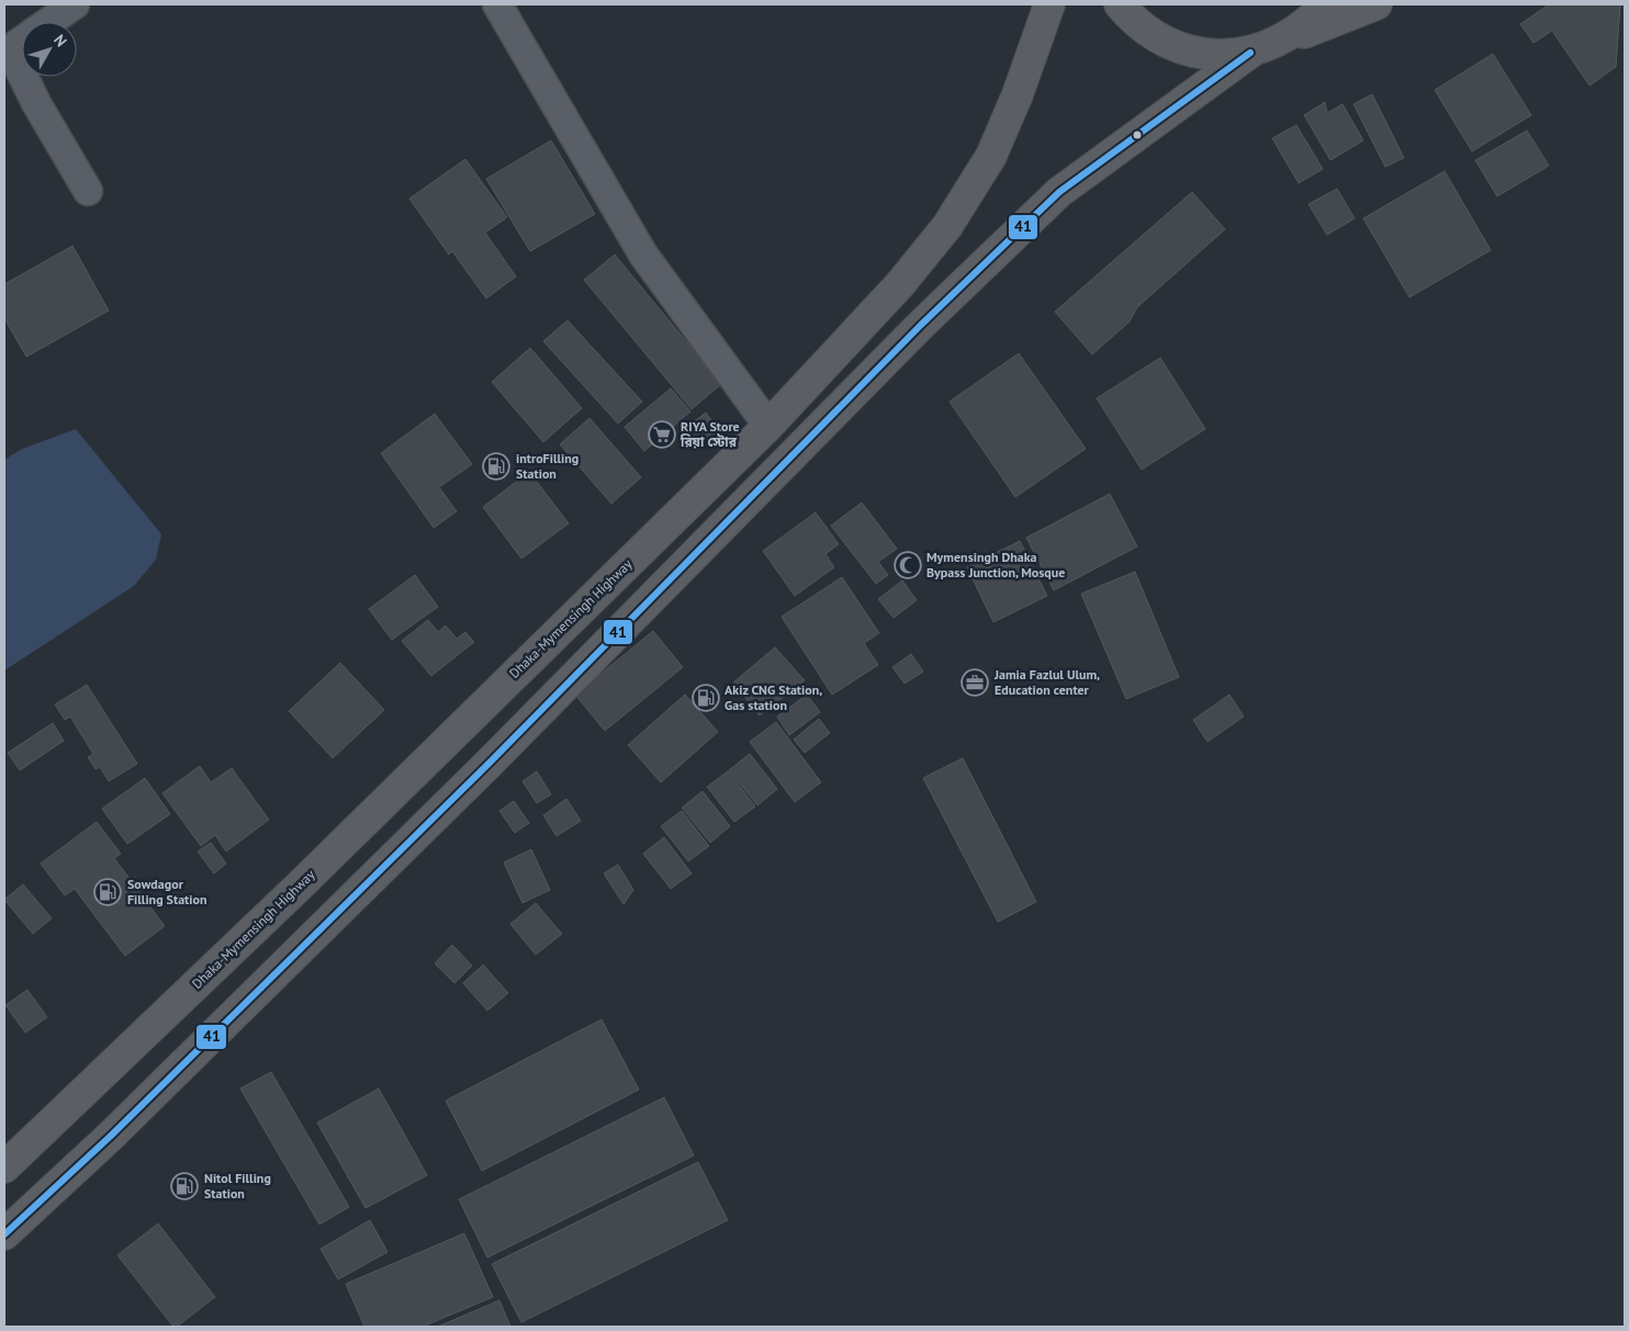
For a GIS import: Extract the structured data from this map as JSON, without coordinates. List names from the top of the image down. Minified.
{"streets":{"highway":["Dhaka-Mymensingh Highway"]},"places":{"supermarket":["RIYA Store রিয়া স্টোর"],"fuel station":["introFilling Station","Akiz CNG Station, Gas station","Sowdagor Filling Station","Nitol Filling Station"],"mosque":["Mymensingh Dhaka Bypass Junction, Mosque"],"office":["Jamia Fazlul Ulum, Education center"]},"lines":["transit line 41"],"north":"top right"}
